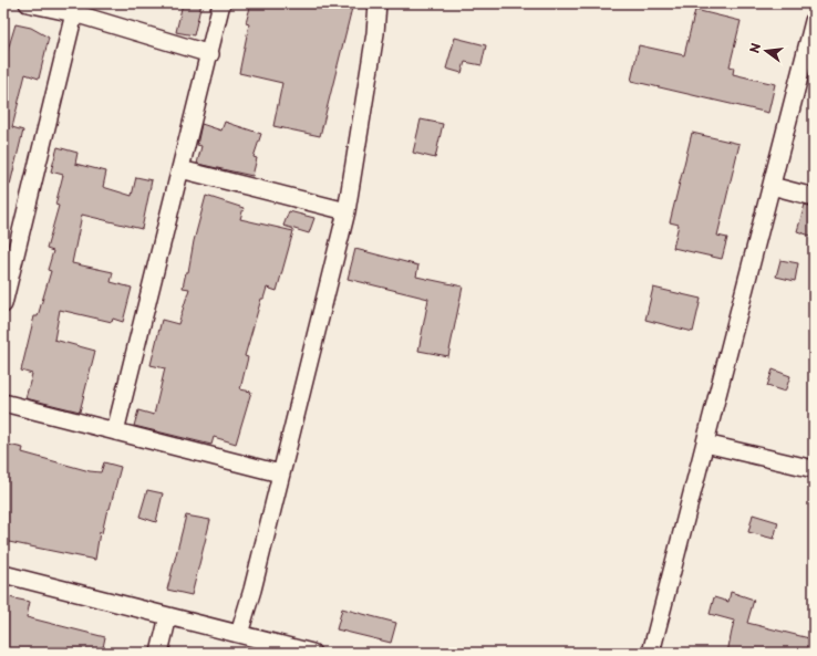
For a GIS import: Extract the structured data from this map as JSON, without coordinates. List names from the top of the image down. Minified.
{"north":"left"}
